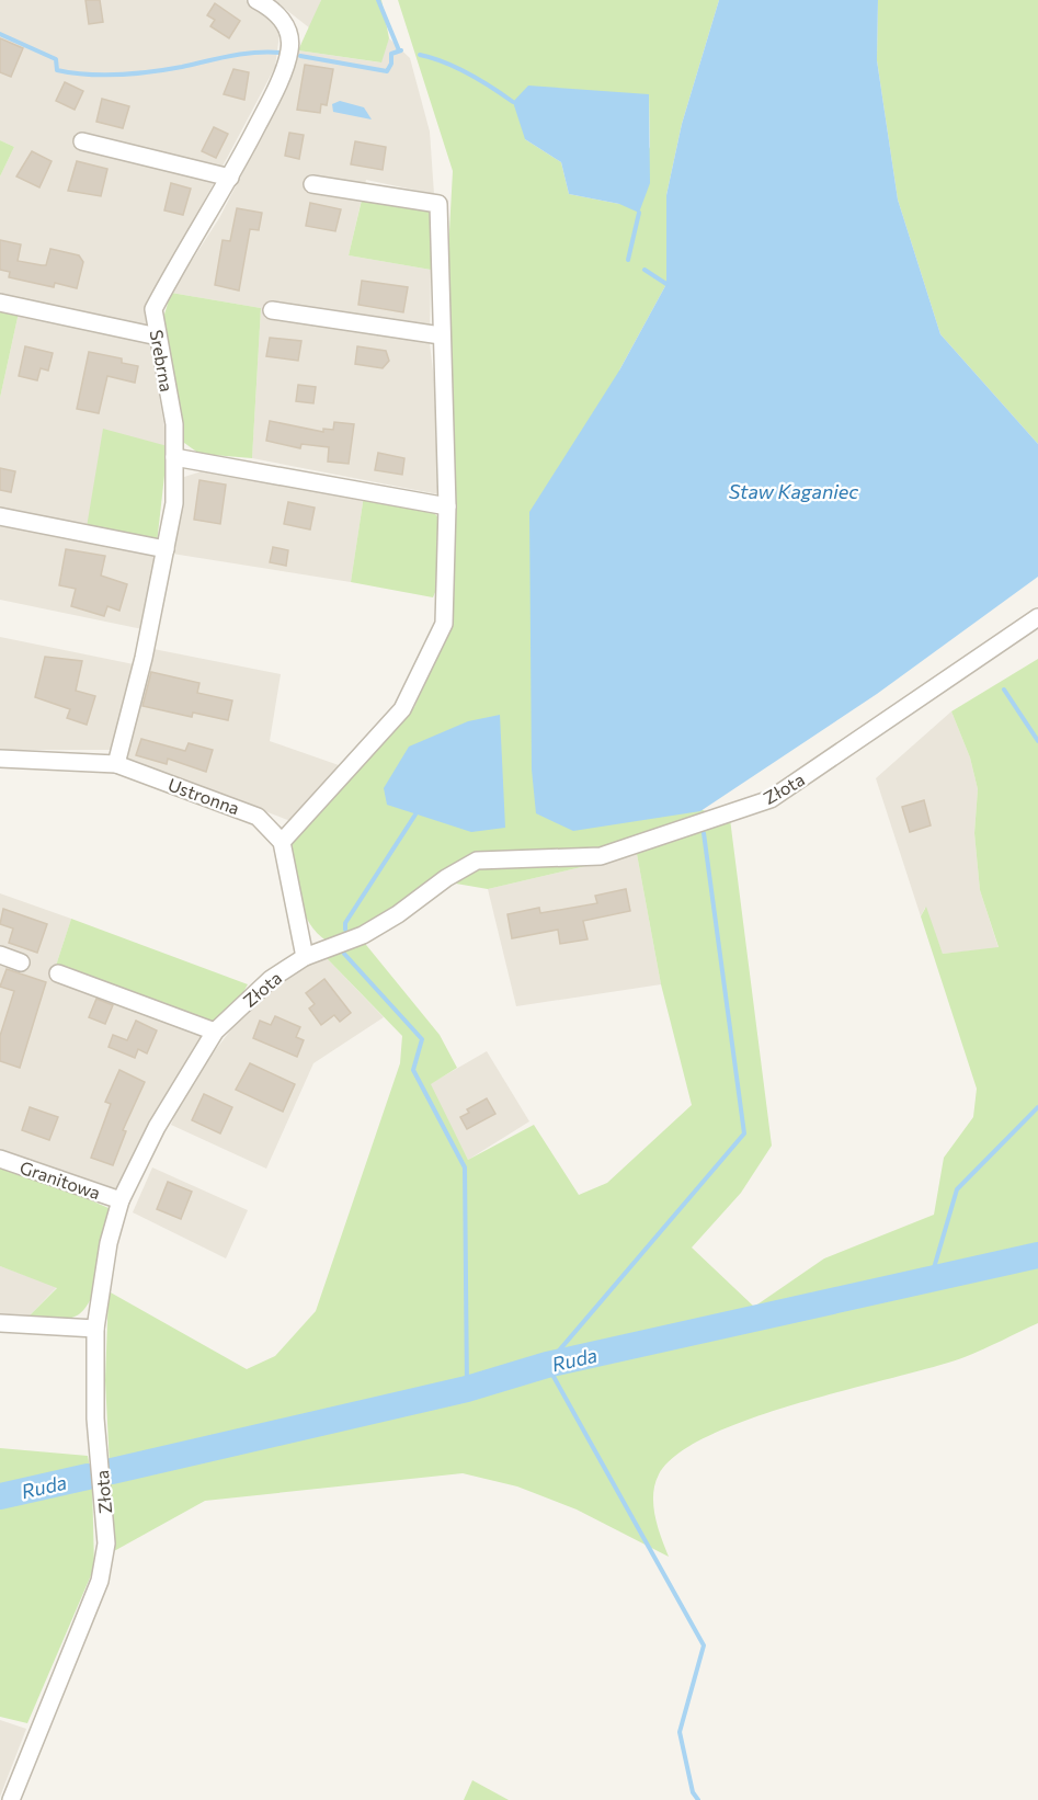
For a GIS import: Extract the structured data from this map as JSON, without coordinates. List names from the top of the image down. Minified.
{"streets":{"street":["Srebrna","Złota","Ustronna","Granitowa"]},"crossings":[["Srebrna","Ustronna"],["Złota","Granitowa"]],"water":["Staw Kaganiec","Ruda"]}
